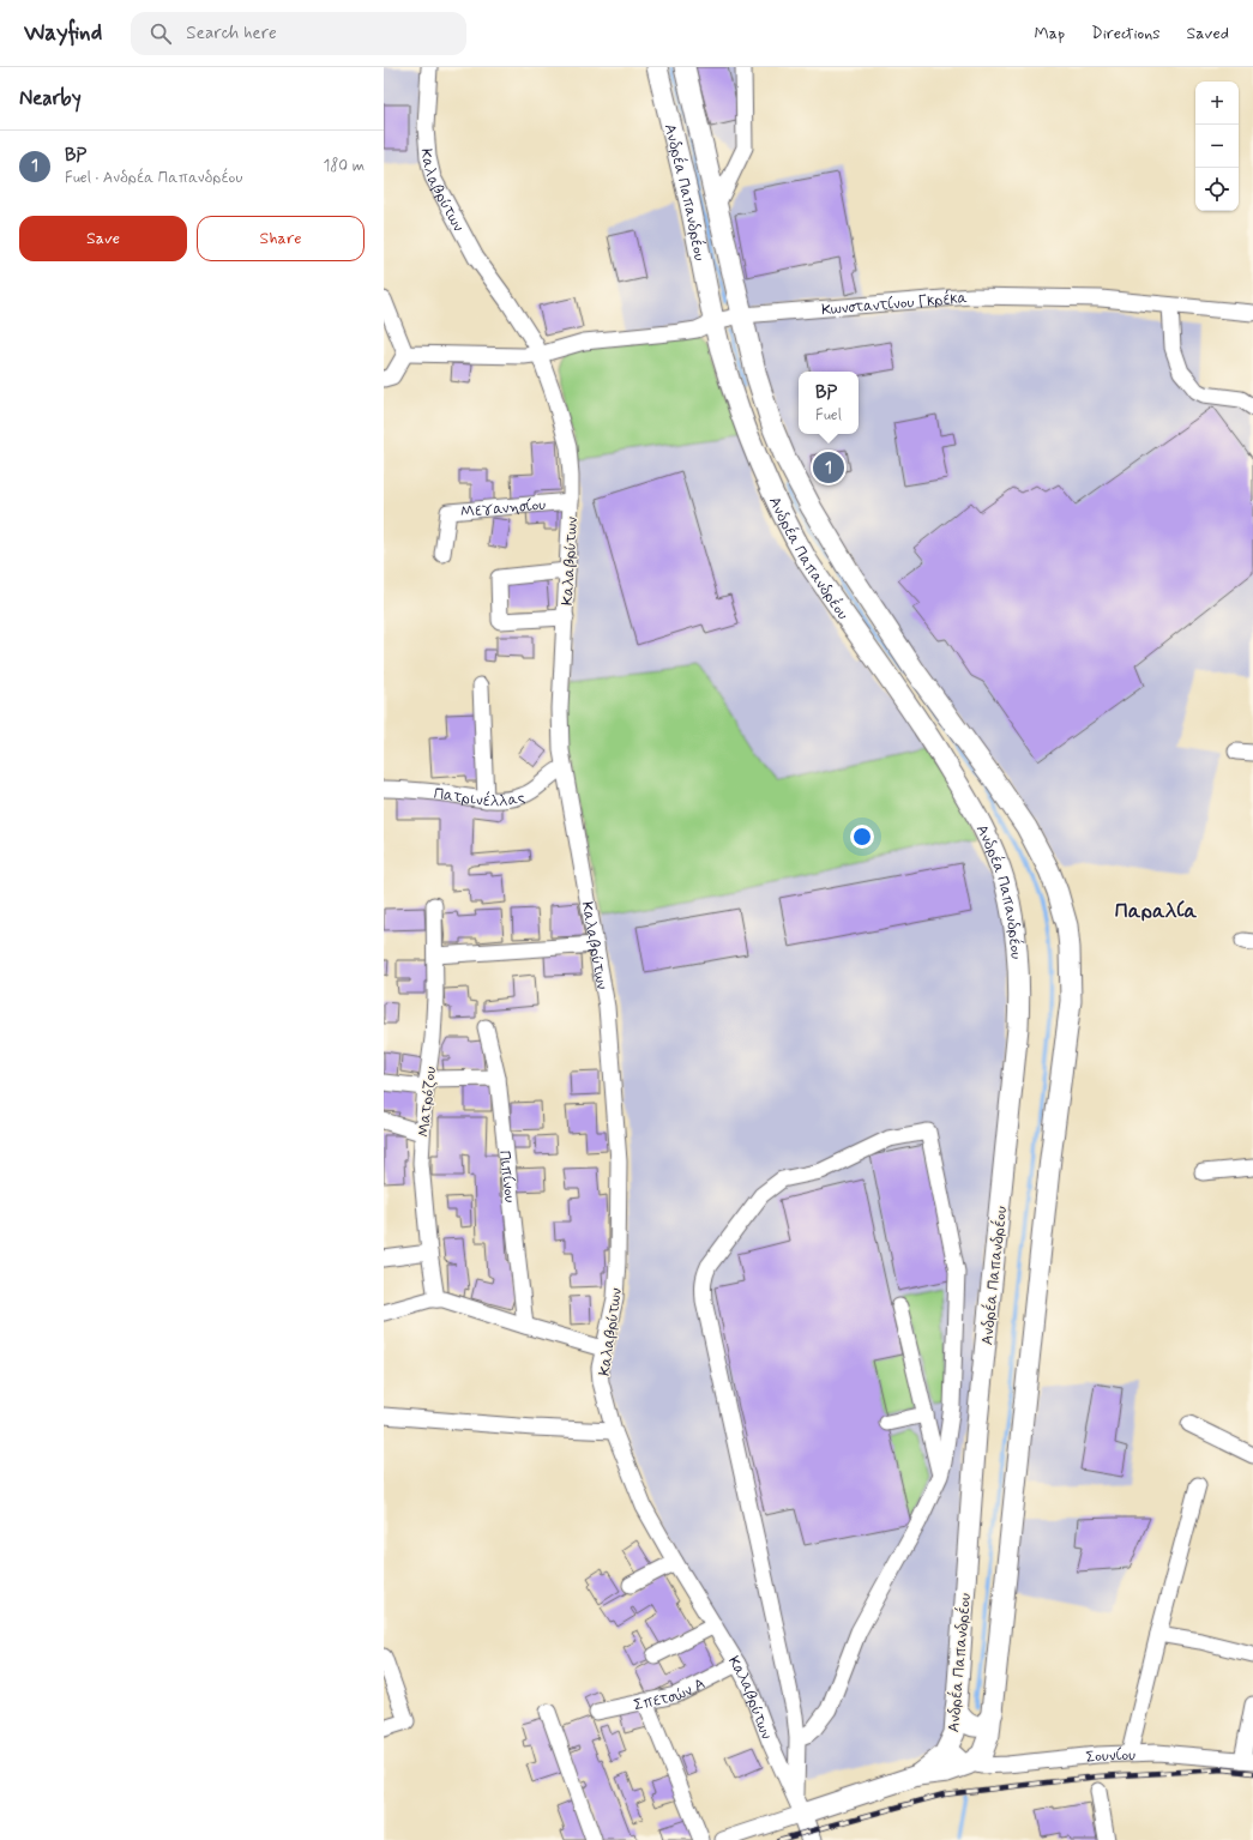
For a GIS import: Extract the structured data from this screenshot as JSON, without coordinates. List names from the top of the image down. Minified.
{"streets":{"main road":["Ανδρέα Παπανδρέου","Σουνίου"],"street":["Καλαβρύτων","Κωνσταντίνου Γκρέκα","Μεγανησίου","Πατρινέλλας","Ματρόζου","Πιπίνου","Σπετσών Α"]},"crossings":[["Καλαβρύτων","Κωνσταντίνου Γκρέκα"],["Καλαβρύτων","Μεγανησίου"],["Καλαβρύτων","Πατρινέλλας"],["Καλαβρύτων","Σπετσών Α"],["Καλαβρύτων","Σουνίου"],["Ανδρέα Παπανδρέου","Κωνσταντίνου Γκρέκα"],["Ανδρέα Παπανδρέου","Σουνίου"]],"districts":["Παραλία"],"page":{"header":"Wayfind","search":"Search here","nav":["Map","Directions","Saved"],"heading":"Nearby","map_buttons":["+","−"],"list":[{"mark":"1","name":"BP","note":"Fuel · Ανδρέα Παπανδρέου","value":"180 m"}],"buttons":["Save","Share"],"popup":["BP","Fuel"],"pins":"1"}}
